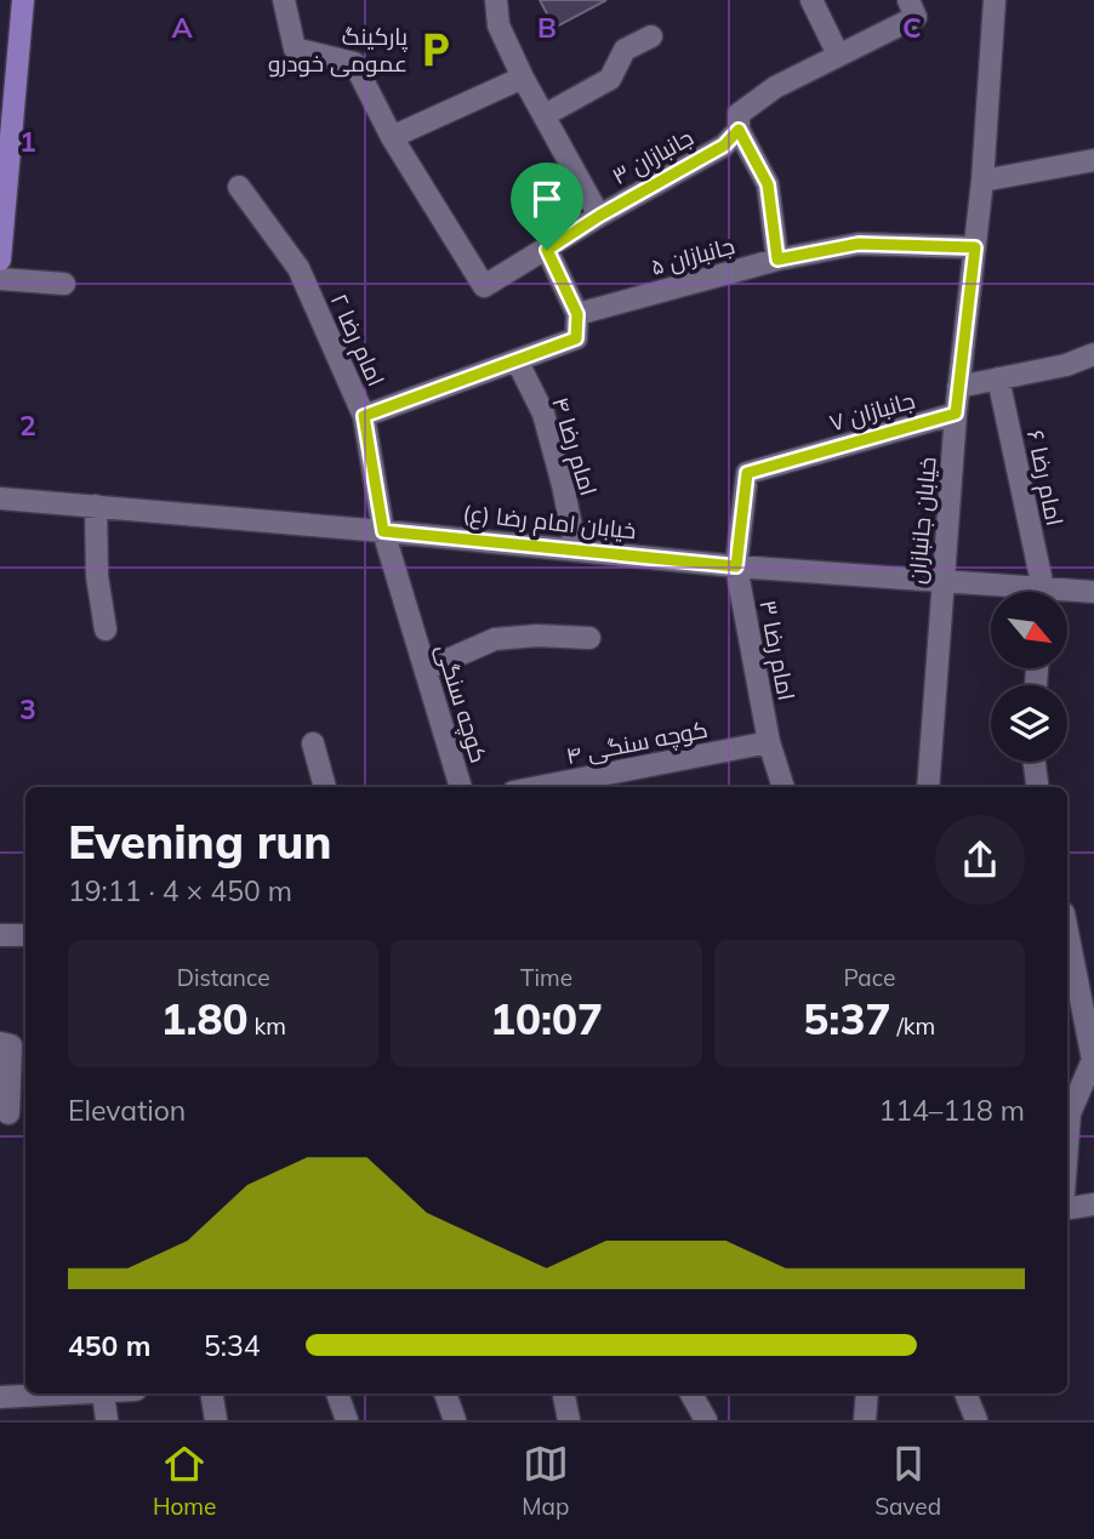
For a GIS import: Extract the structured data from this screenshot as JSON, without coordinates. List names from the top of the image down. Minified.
{"streets":{"street":["جانبازان ۳","جانبازان ۵","امام رضا ۲","جانبازان ۷","امام رضا ۴","امام رضا ۶","خیابان جانبازان","خیابان امام رضا (ع)","امام رضا ۳","کوچه سنگی","کوچه سنگی ۴"]},"crossings":[["جانبازان ۵","خیابان جانبازان"],["امام رضا ۲","خیابان امام رضا (ع)"],["امام رضا ۲","کوچه سنگی"],["جانبازان ۷","خیابان جانبازان"],["جانبازان ۷","خیابان امام رضا (ع)"],["جانبازان ۷","امام رضا ۳"],["امام رضا ۴","خیابان امام رضا (ع)"],["خیابان جانبازان","خیابان امام رضا (ع)"],["خیابان امام رضا (ع)","امام رضا ۳"],["امام رضا ۳","کوچه سنگی ۴"]],"places":{"parking":["پارکینگ عمومی خودرو"]},"north":"bottom right","page":{"heading":["Evening run","19:11 · 4 × 450 m"],"stats":[["Distance","1.80 km"],["Time","10:07"],["Pace","5:37 /km"]],"chart":["Elevation","114–118 m"],"list":[{"name":"450 m","note":"5:34"}],"tabs":["Home","Map","Saved"]},"grid":{"columns":["A","B","C"],"rows":["1","2","3"]}}
